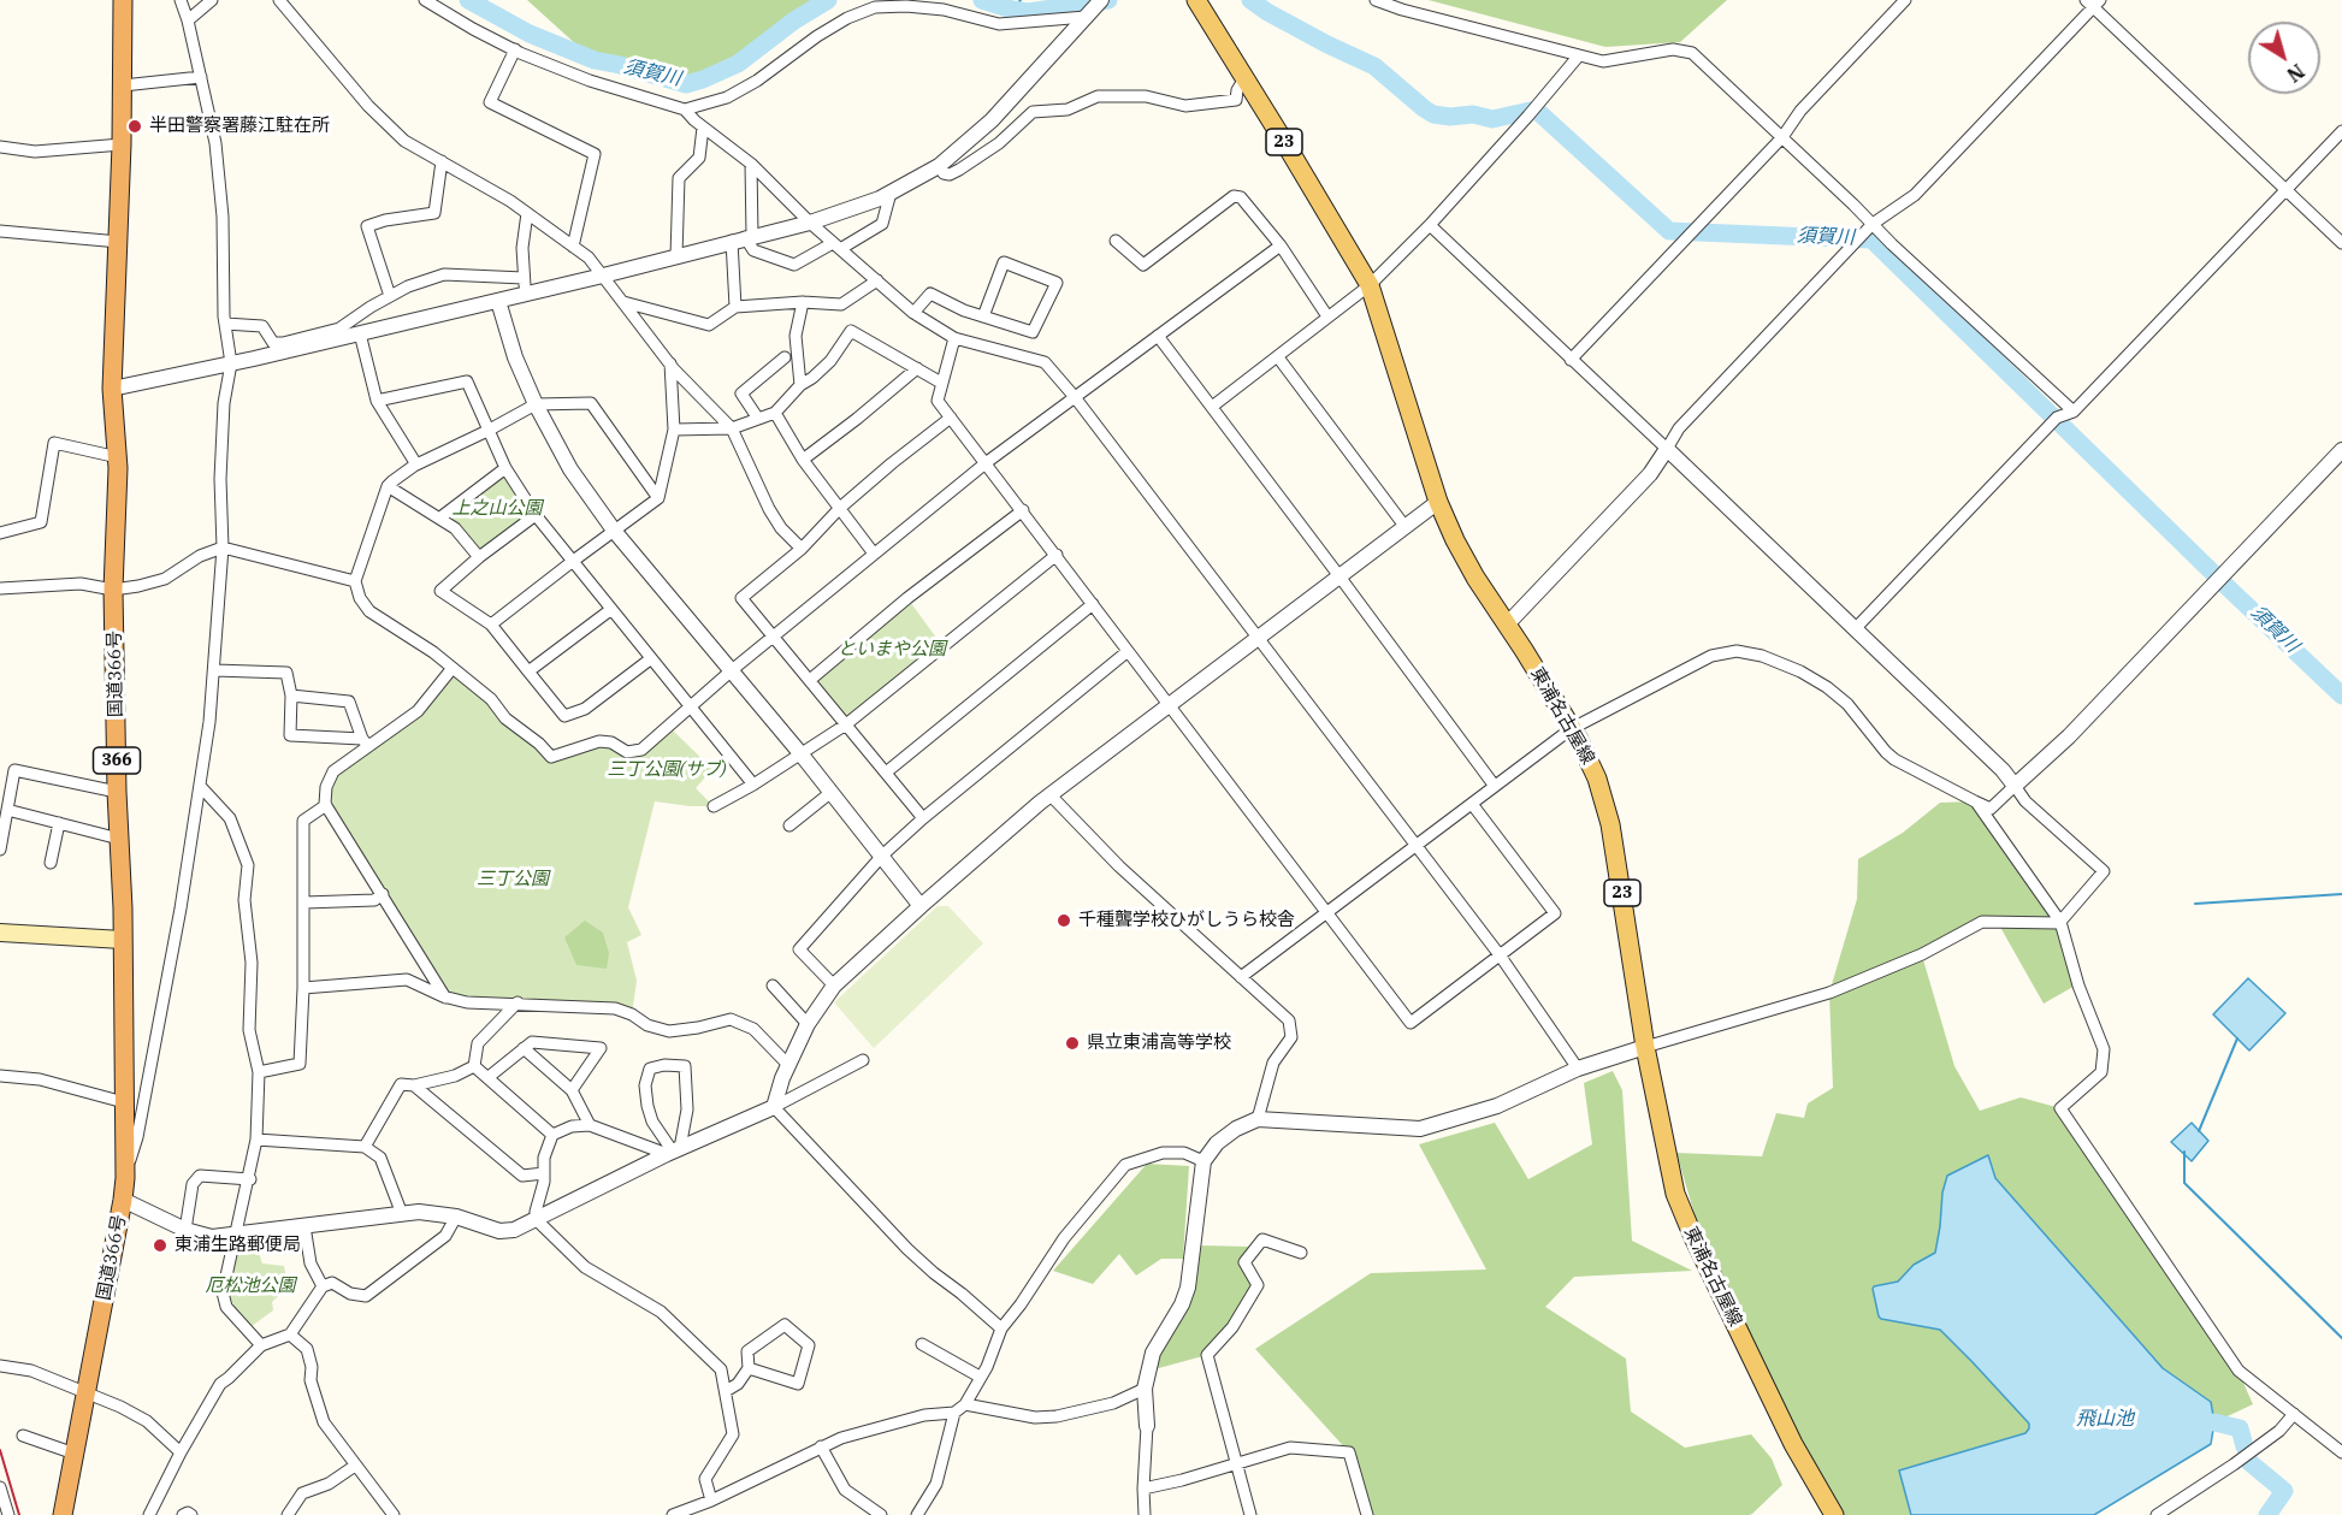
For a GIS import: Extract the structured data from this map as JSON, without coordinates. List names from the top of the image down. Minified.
{"streets":{"highway":["国道366号","366"],"main road":["23","東浦名古屋線"]},"water":["須賀川","飛山池"],"parks":["上之山公園","といまや公園","三丁公園(サブ)","三丁公園","厄松池公園"],"places":["半田警察署藤江駐在所","千種聾学校ひがしうら校舎","県立東浦高等学校","東浦生路郵便局"],"north":"bottom right"}
